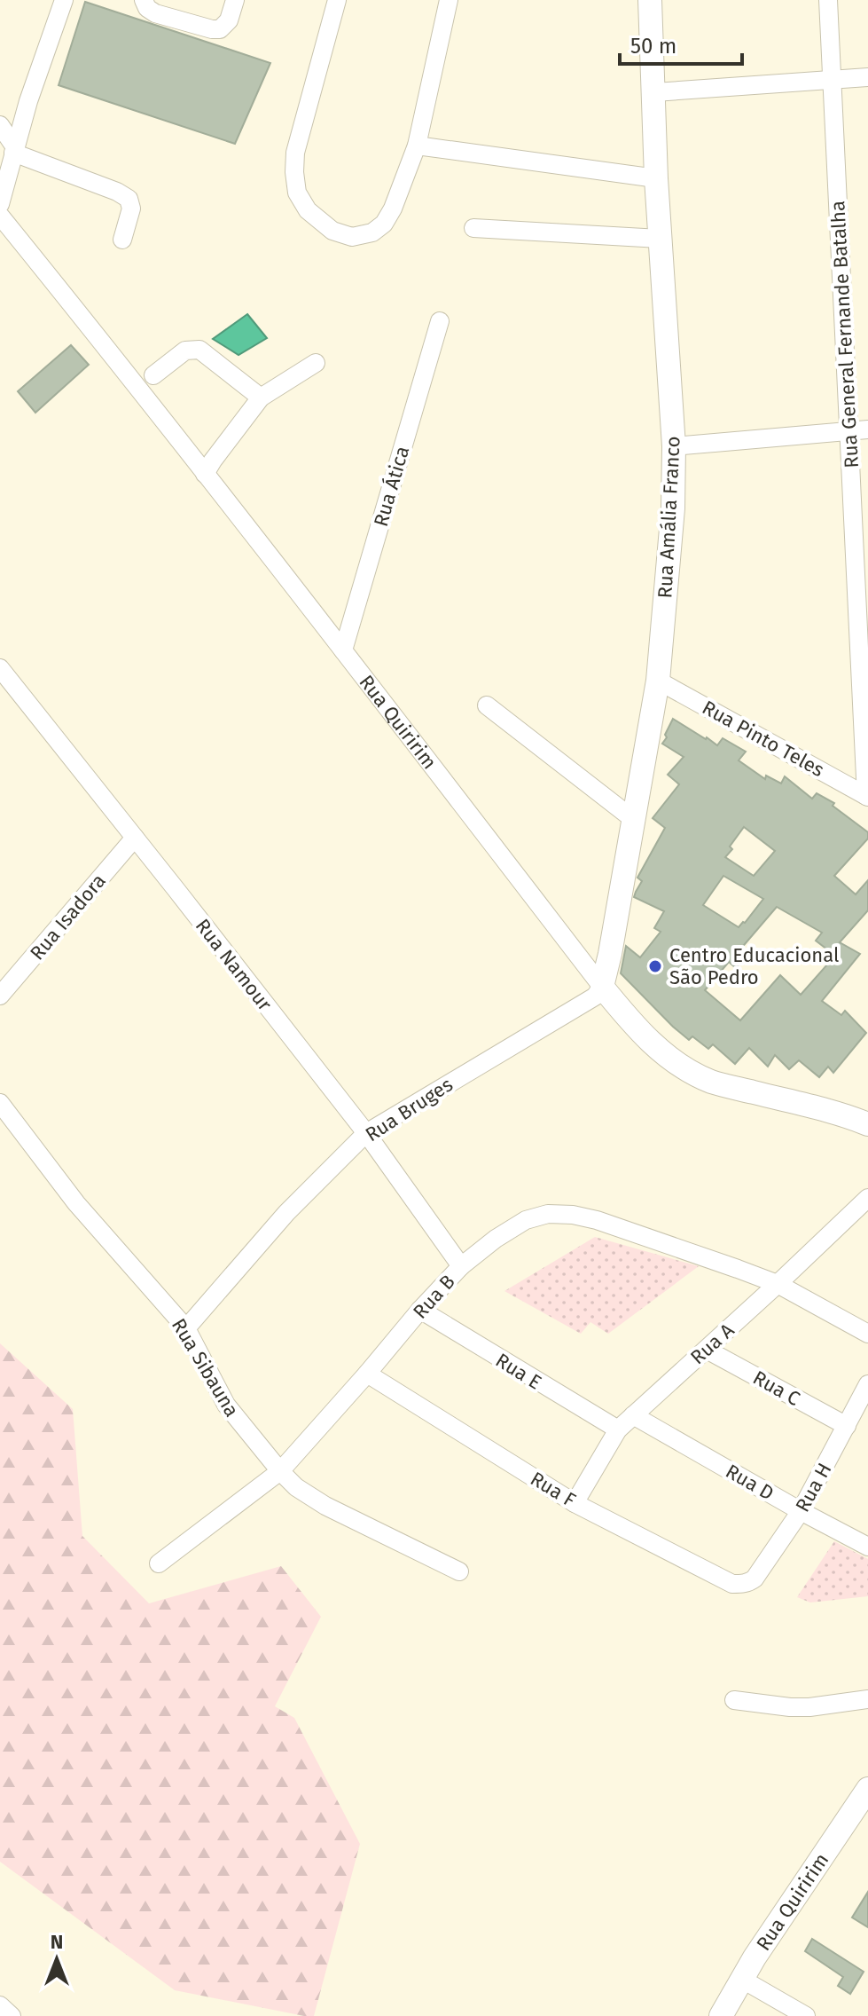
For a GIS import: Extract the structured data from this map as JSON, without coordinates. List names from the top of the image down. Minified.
{"streets":{"main road":["Rua Amália Franco","Rua Quiririm"],"street":["Rua General Fernande Batalha","Rua Ática","Rua Pinto Teles","Rua Isadora","Rua Namour","Rua Bruges","Rua B","Rua A","Rua Sibauna","Rua E","Rua C","Rua D","Rua H","Rua F"]},"crossings":[["Rua General Fernande Batalha","Rua Pinto Teles"],["Rua Ática","Rua Quiririm"],["Rua Amália Franco","Rua Quiririm"],["Rua Amália Franco","Rua Pinto Teles"],["Rua Amália Franco","Rua Bruges"],["Rua Quiririm","Rua Bruges"],["Rua Isadora","Rua Namour"],["Rua Namour","Rua Bruges"],["Rua Namour","Rua B"],["Rua Bruges","Rua Sibauna"],["Rua B","Rua A"],["Rua B","Rua Sibauna"],["Rua B","Rua E"],["Rua B","Rua F"],["Rua A","Rua E"],["Rua A","Rua C"],["Rua A","Rua D"],["Rua A","Rua F"],["Rua C","Rua H"],["Rua D","Rua H"],["Rua H","Rua F"]],"places":["Centro Educacional São Pedro"],"scale_bar":"50 m","north":"top"}
